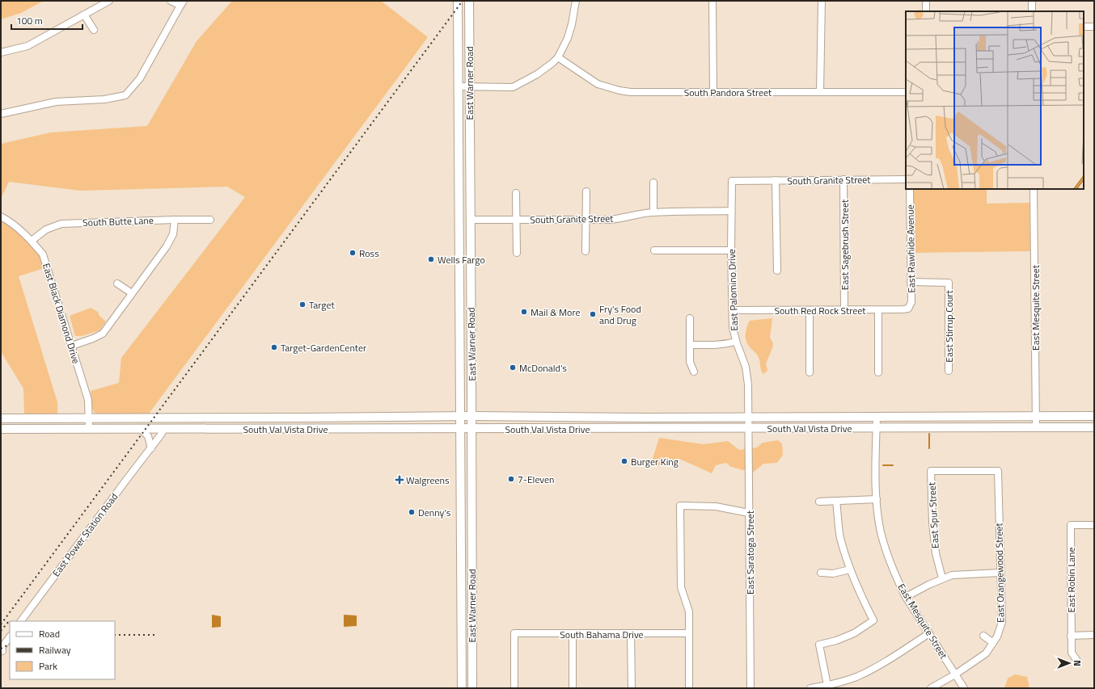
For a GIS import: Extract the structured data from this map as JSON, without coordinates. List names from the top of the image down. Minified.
{"streets":{"main road":["East Warner Road","South Val Vista Drive"],"street":["South Pandora Street","South Granite Street","South Butte Lane","East Sagebrush Street","East Rawhide Avenue","East Palomino Drive","East Mesquite Street","South Red Rock Street","East Black Diamond Drive","East Stirrup Court","East Spur Street","East Power Station Road","East Saratoga Street","East Orangewood Street","East Robin Lane","South Bahama Drive"]},"crossings":[["East Warner Road","South Granite Street"],["East Warner Road","South Val Vista Drive"],["South Granite Street","East Sagebrush Street"],["South Granite Street","East Palomino Drive"],["South Butte Lane","East Black Diamond Drive"],["East Sagebrush Street","South Red Rock Street"],["East Rawhide Avenue","South Red Rock Street"],["East Rawhide Avenue","East Stirrup Court"],["East Palomino Drive","South Red Rock Street"],["East Palomino Drive","South Val Vista Drive"],["East Palomino Drive","East Saratoga Street"],["East Mesquite Street","South Val Vista Drive"],["East Mesquite Street","East Orangewood Street"],["East Black Diamond Drive","South Val Vista Drive"],["South Val Vista Drive","East Power Station Road"],["South Val Vista Drive","East Saratoga Street"],["East Spur Street","East Orangewood Street"]],"places":{"other":["Ross","Wells Fargo","Target","Mail & More","Fry's Food and Drug","Target-GardenCenter","McDonald's","Burger King","7-Eleven","Denny's"],"health":["Walgreens"]},"legend":["Road","Railway","Park"],"scale_bar":"100 m","north":"right"}
